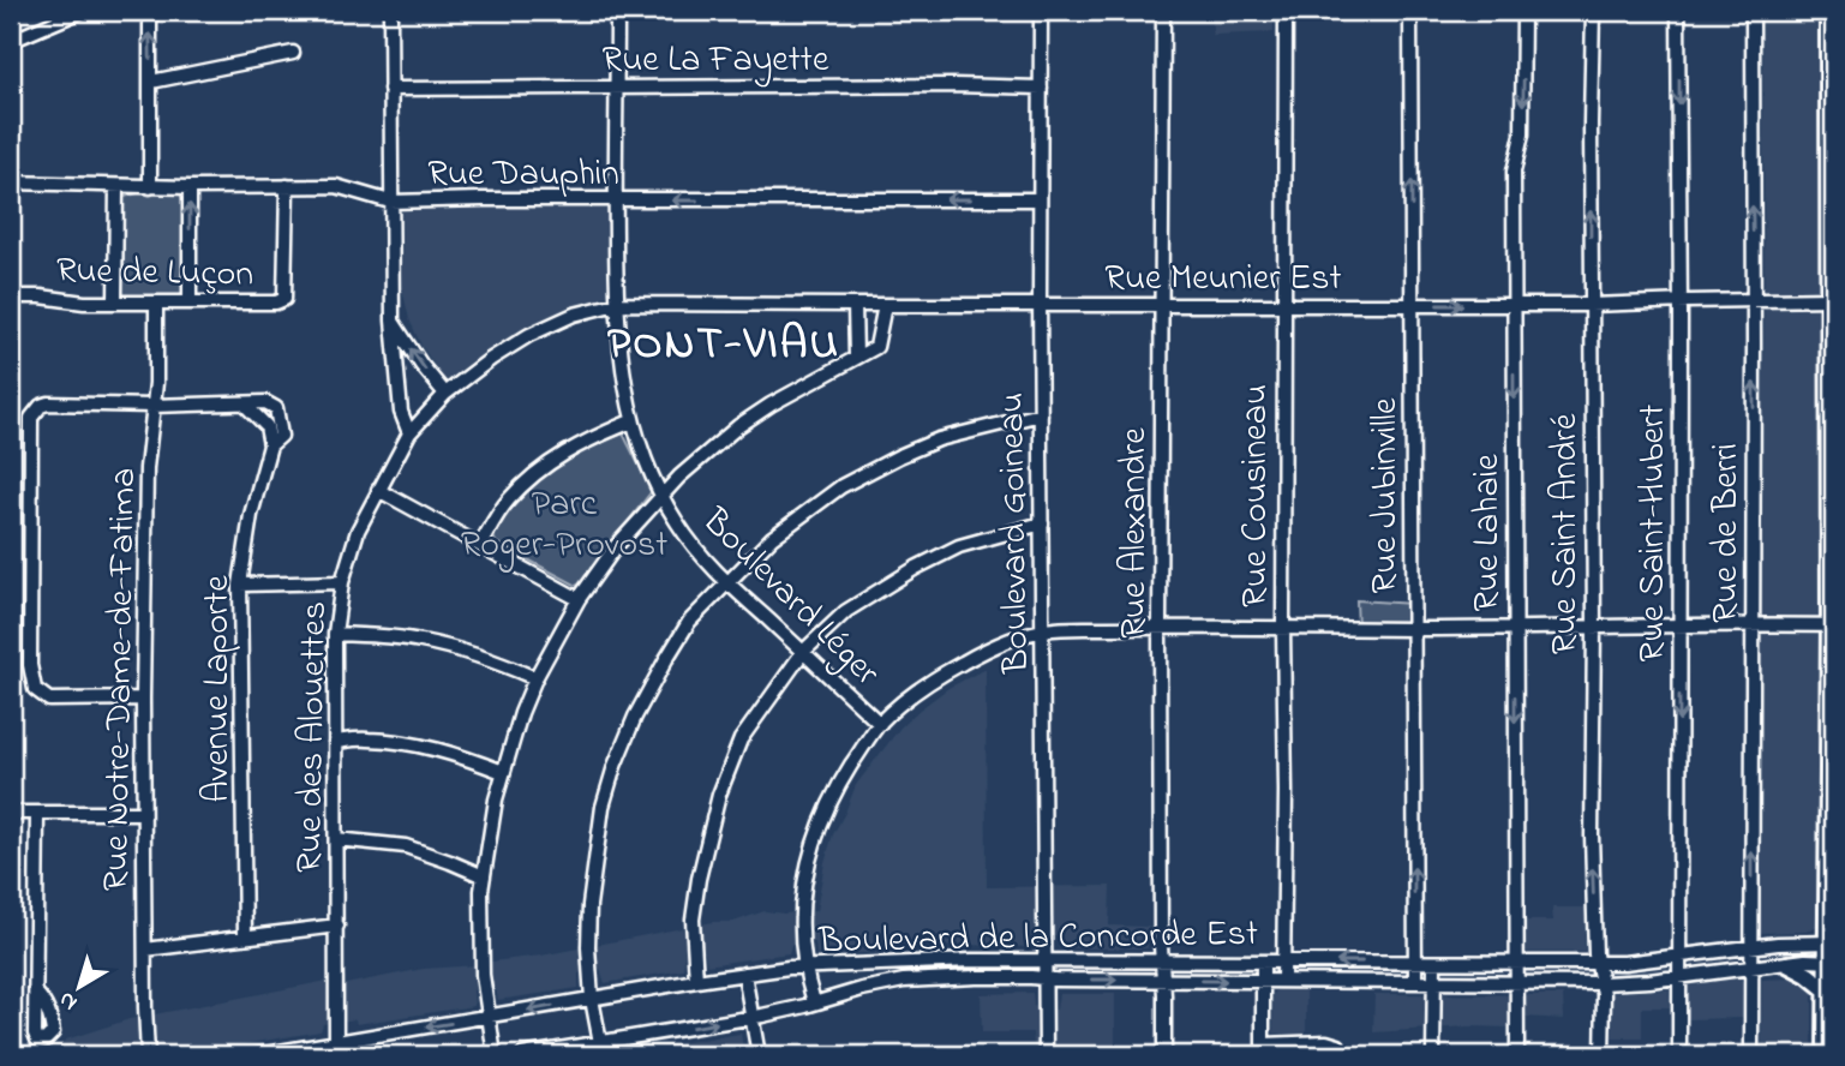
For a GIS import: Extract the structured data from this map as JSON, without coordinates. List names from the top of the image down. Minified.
{"streets":{"street":["Rue La Fayette","Rue Dauphin","Rue de Luçon","Rue Meunier Est","Rue Cousineau","Rue Jubinville","Boulevard Goineau","Rue Alexandre","Rue Lahaie","Rue Saint-Hubert","Rue de Berri","Rue Saint André","Boulevard Léger","Rue Notre-Dame-de-Fatima","Avenue Laporte","Rue des Alouettes","Boulevard de la Concorde Est"]},"crossings":[["Rue La Fayette","Boulevard Goineau"],["Rue La Fayette","Boulevard Léger"],["Rue Dauphin","Rue de Luçon"],["Rue Dauphin","Boulevard Goineau"],["Rue Dauphin","Boulevard Léger"],["Rue de Luçon","Rue Notre-Dame-de-Fatima"],["Rue Meunier Est","Rue Cousineau"],["Rue Meunier Est","Rue Jubinville"],["Rue Meunier Est","Boulevard Goineau"],["Rue Meunier Est","Rue Alexandre"],["Rue Meunier Est","Rue Lahaie"],["Rue Meunier Est","Rue Saint-Hubert"],["Rue Meunier Est","Rue de Berri"],["Rue Meunier Est","Rue Saint André"],["Rue Meunier Est","Boulevard Léger"],["Rue Meunier Est","Rue des Alouettes"],["Rue Cousineau","Boulevard de la Concorde Est"],["Rue Jubinville","Boulevard de la Concorde Est"],["Boulevard Goineau","Boulevard de la Concorde Est"],["Rue Alexandre","Boulevard de la Concorde Est"],["Rue Lahaie","Boulevard de la Concorde Est"],["Rue Saint-Hubert","Boulevard de la Concorde Est"],["Rue de Berri","Boulevard de la Concorde Est"],["Rue Saint André","Boulevard de la Concorde Est"],["Boulevard Léger","Rue des Alouettes"],["Rue Notre-Dame-de-Fatima","Avenue Laporte"],["Rue des Alouettes","Boulevard de la Concorde Est"]],"one_way":["Rue Dauphin","Rue Jubinville","Rue Lahaie","Rue Saint-Hubert","Rue de Berri","Rue Saint André"],"districts":["PONT-VIAU"],"parks":["Parc Roger-Provost"],"north":"bottom left"}
